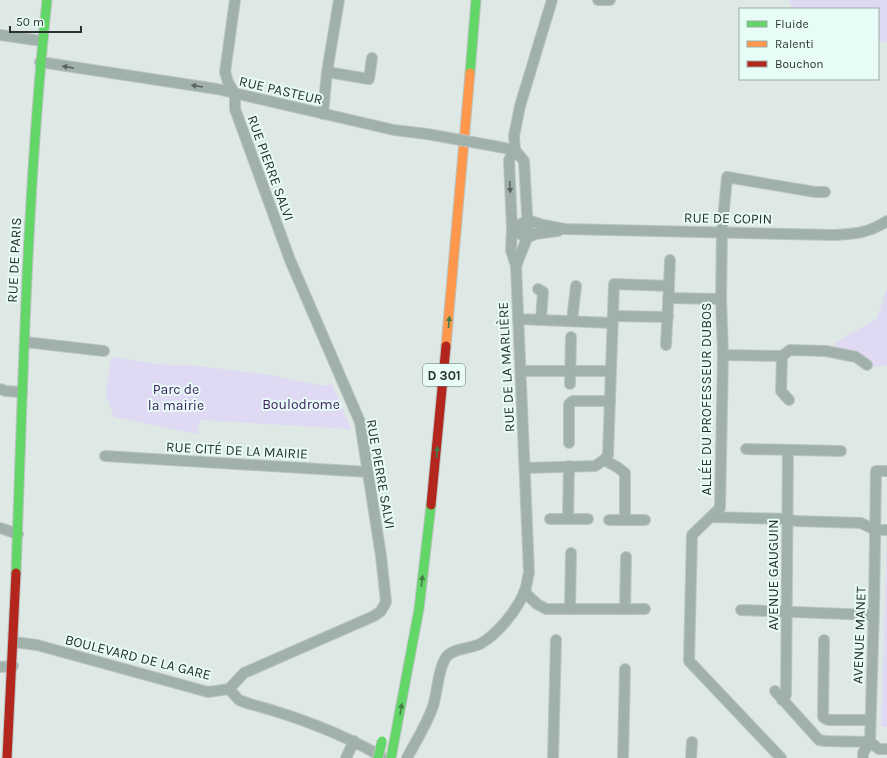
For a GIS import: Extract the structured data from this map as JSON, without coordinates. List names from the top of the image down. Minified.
{"streets":{"main road":["RUE DE PARIS","D 301"],"street":["RUE PASTEUR","RUE PIERRE SALVI","RUE DE COPIN","RUE DE LA MARLIÈRE","ALLÉE DU PROFESSEUR DUBOS","RUE CITÉ DE LA MAIRIE","AVENUE GAUGUIN","AVENUE MANET","BOULEVARD DE LA GARE"]},"crossings":[["RUE PASTEUR","RUE PIERRE SALVI"],["RUE PASTEUR","RUE DE PARIS"],["RUE PASTEUR","RUE DE LA MARLIÈRE"],["RUE PIERRE SALVI","RUE CITÉ DE LA MAIRIE"],["RUE PIERRE SALVI","BOULEVARD DE LA GARE"],["RUE DE COPIN","RUE DE LA MARLIÈRE"],["RUE DE COPIN","ALLÉE DU PROFESSEUR DUBOS"],["RUE DE PARIS","BOULEVARD DE LA GARE"]],"one_way":["RUE PASTEUR"],"parks":["Parc de la mairie","Boulodrome"],"legend":["Fluide","Ralenti","Bouchon"],"scale_bar":"50 m"}
